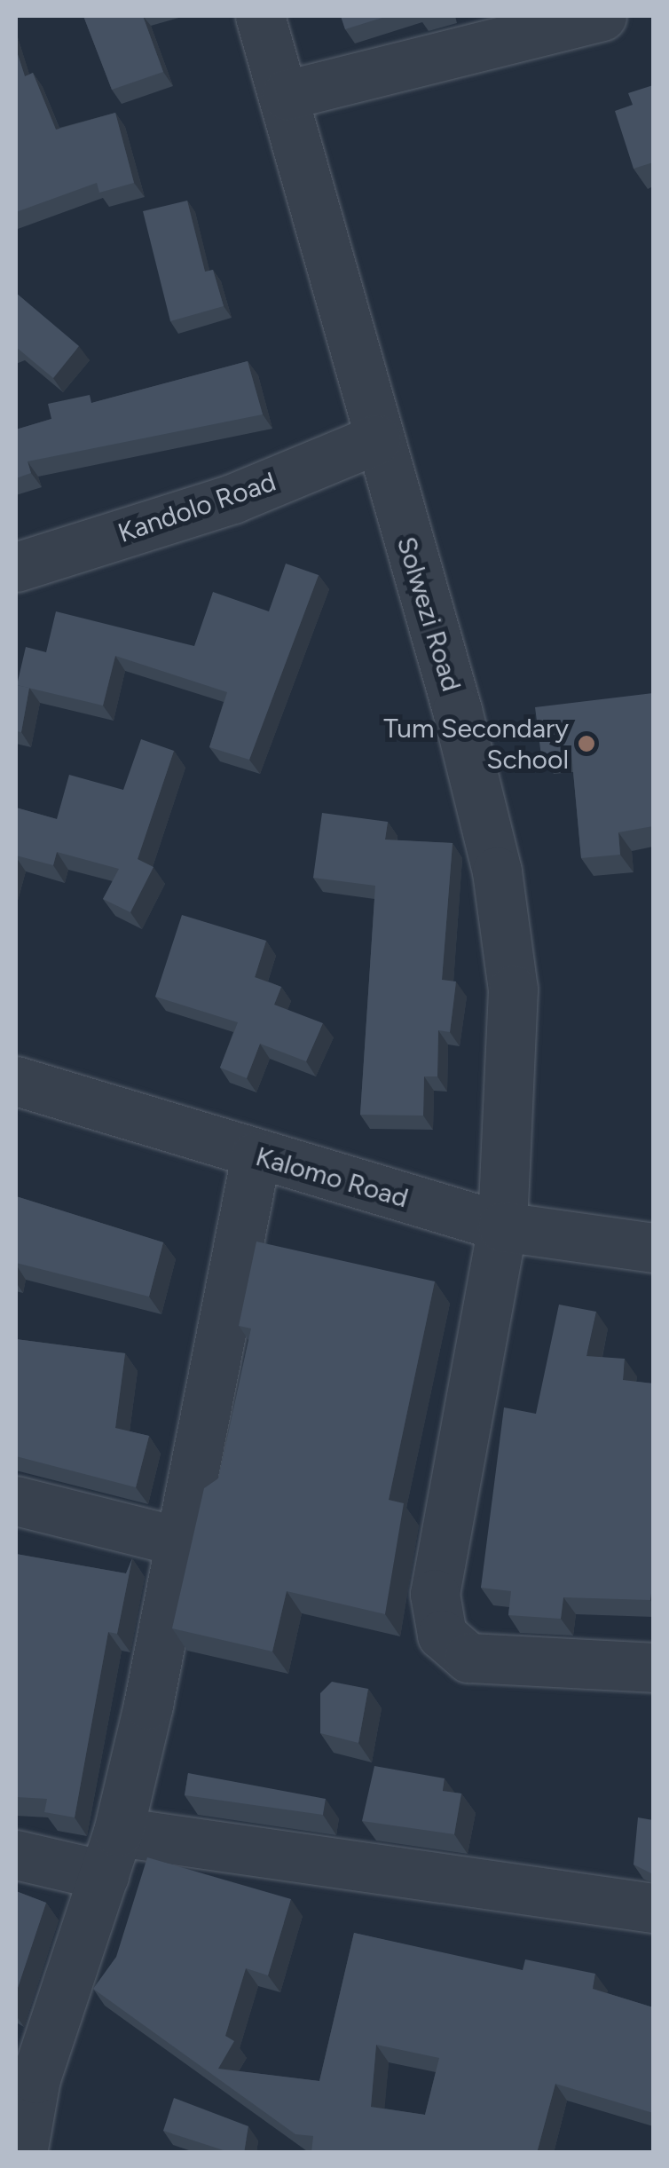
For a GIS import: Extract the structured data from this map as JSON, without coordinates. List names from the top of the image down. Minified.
{"streets":{"street":["Kandolo Road","Solwezi Road","Kalomo Road"]},"crossings":[["Kandolo Road","Solwezi Road"],["Solwezi Road","Kalomo Road"]],"places":["Tum Secondary School"]}
